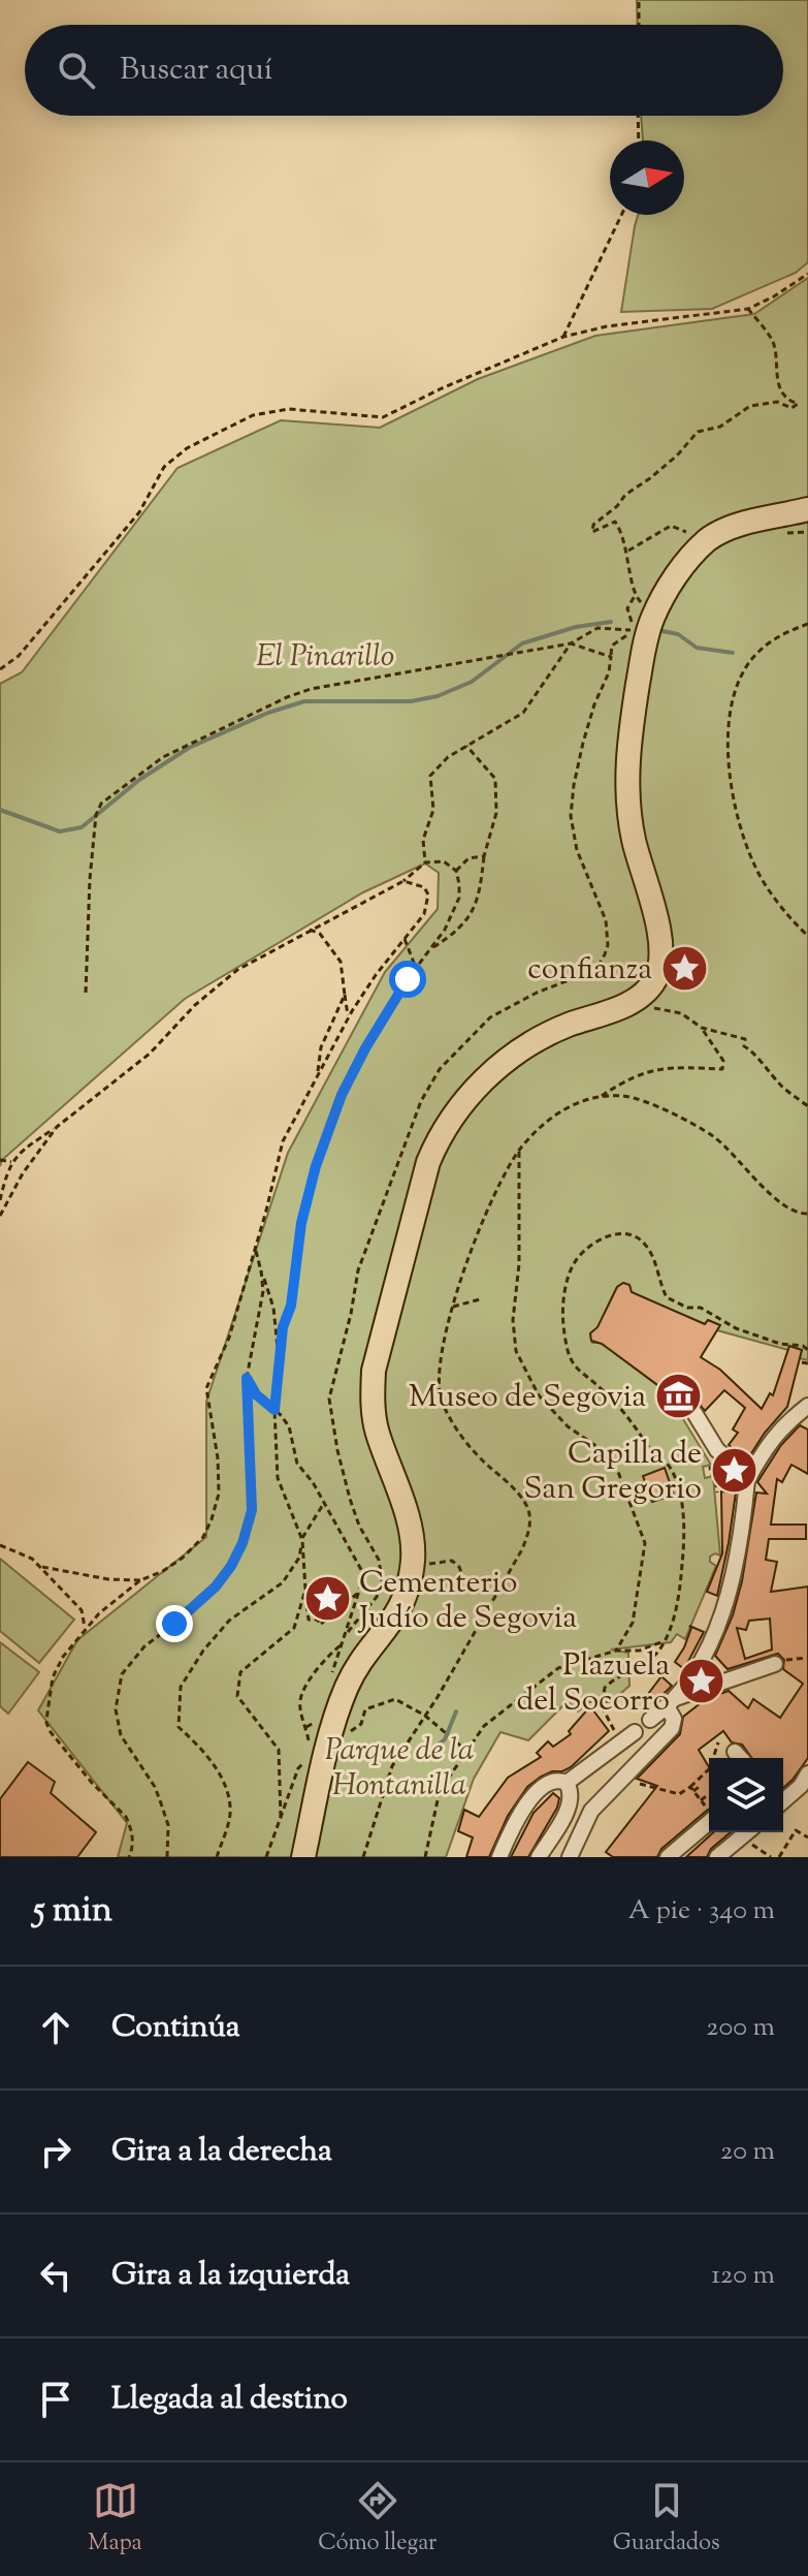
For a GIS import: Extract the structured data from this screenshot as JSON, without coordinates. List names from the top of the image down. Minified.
{"parks":["El Pinarillo","Parque de la Hontanilla"],"places":{"place":["confianza","Capilla de San Gregorio","Cementerio Judío de Segovia","Plazuela del Socorro"],"museum":["Museo de Segovia"]},"north":"right","page":{"search":"Buscar aquí","heading":["5 min","A pie · 340 m"],"list":[["Continúa","200 m"],["Gira a la derecha","20 m"],["Gira a la izquierda","120 m"],"Llegada al destino"],"nav":["Mapa","Cómo llegar","Guardados"]}}
